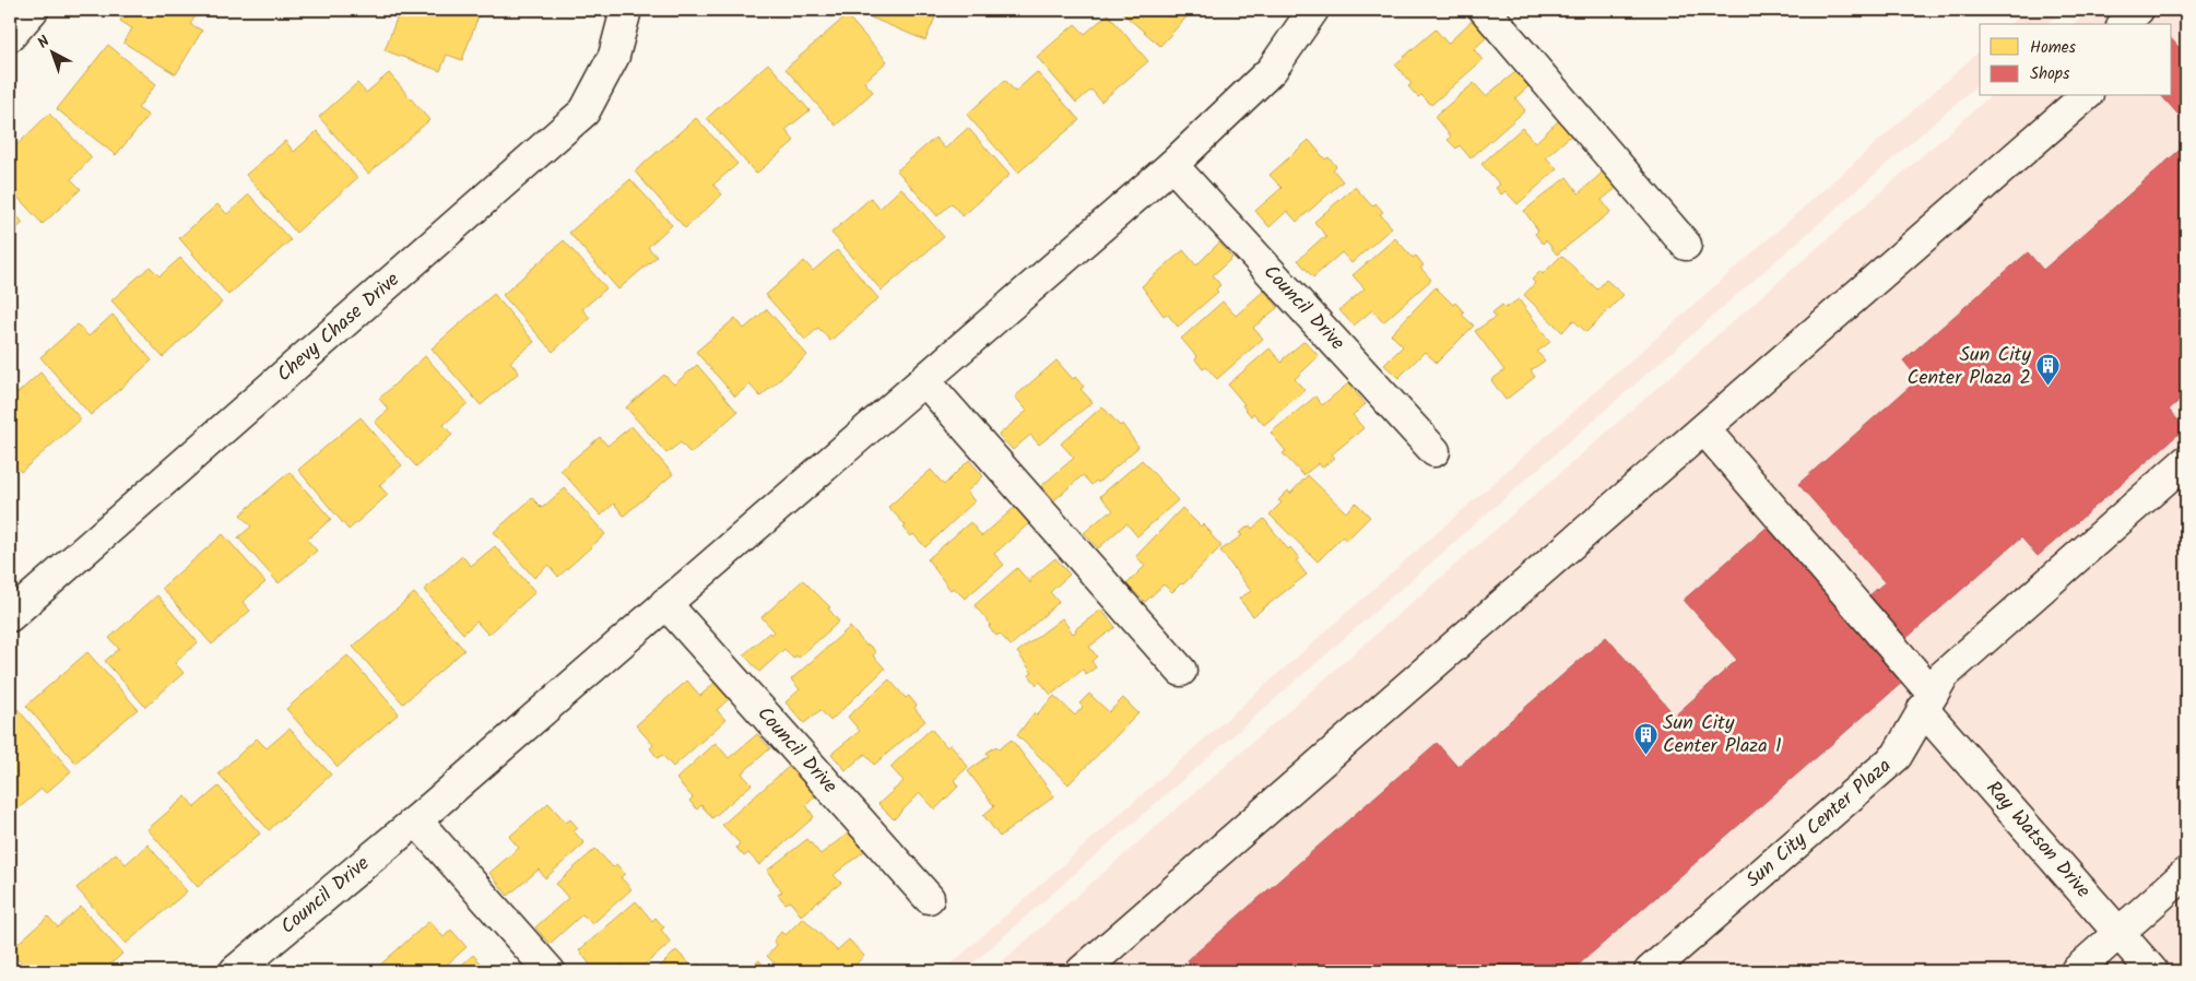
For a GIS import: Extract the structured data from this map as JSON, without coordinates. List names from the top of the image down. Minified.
{"streets":{"street":["Council Drive","Chevy Chase Drive","Sun City Center Plaza","Ray Watson Drive"]},"crossings":[["Sun City Center Plaza","Ray Watson Drive"]],"places":{"building":["Sun City Center Plaza 2","Sun City Center Plaza 1"]},"legend":["Homes","Shops"],"north":"top left"}
